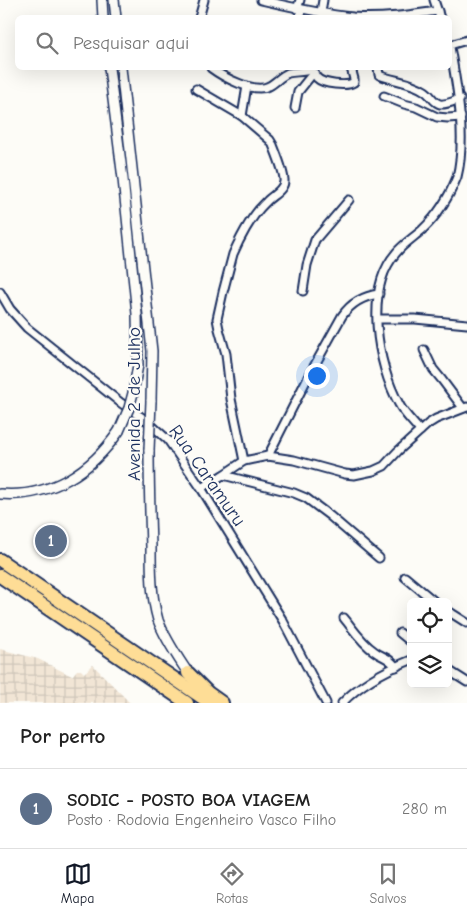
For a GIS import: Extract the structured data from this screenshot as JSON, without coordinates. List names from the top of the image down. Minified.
{"streets":{"main road":["Avenida 2 de Julho"],"street":["Rua Caramuru"]},"page":{"search":"Pesquisar aqui","pins":"1","heading":"Por perto","list":[{"mark":"1","name":"SODIC - POSTO BOA VIAGEM","note":"Posto · Rodovia Engenheiro Vasco Filho","value":"280 m"}],"nav":["Mapa","Rotas","Salvos"]}}
